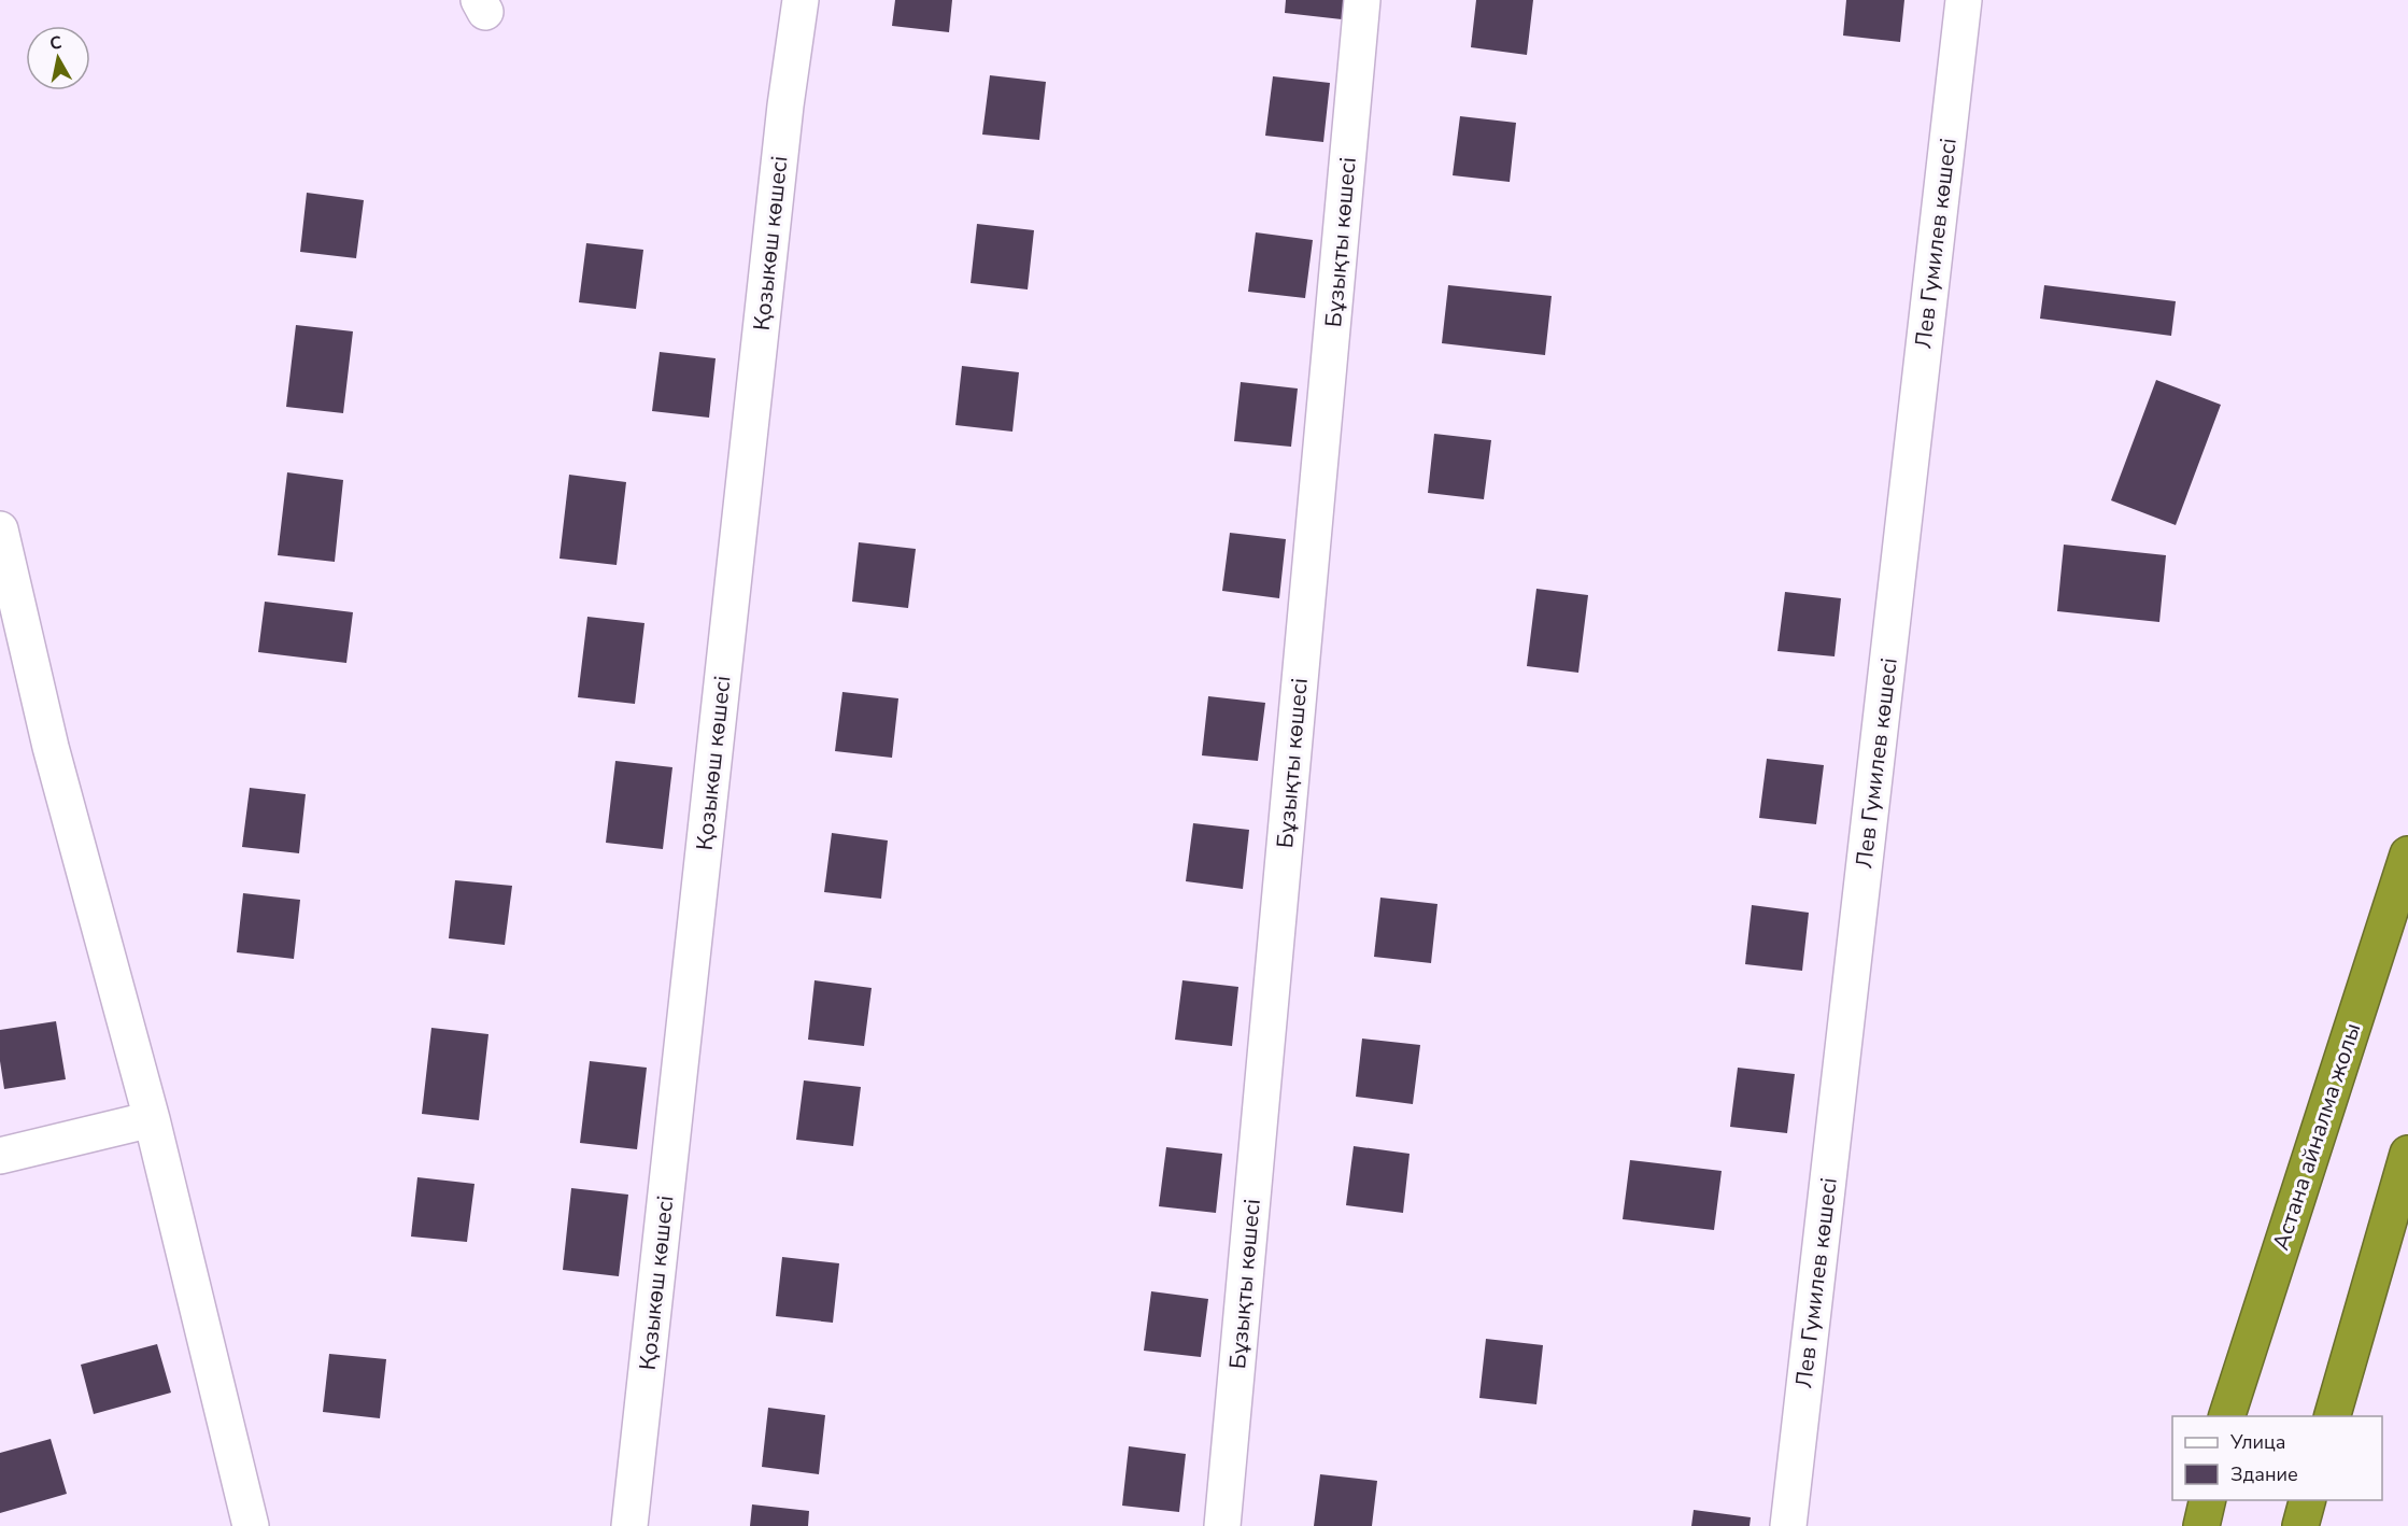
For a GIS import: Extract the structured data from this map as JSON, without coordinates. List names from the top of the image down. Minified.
{"streets":{"highway":["Астана айналма жолы"],"street":["Бұзықты көшесі","Қозыкөш көшесі","Лев Гумилев көшесі"]},"legend":["Улица","Здание"],"north":"top"}
